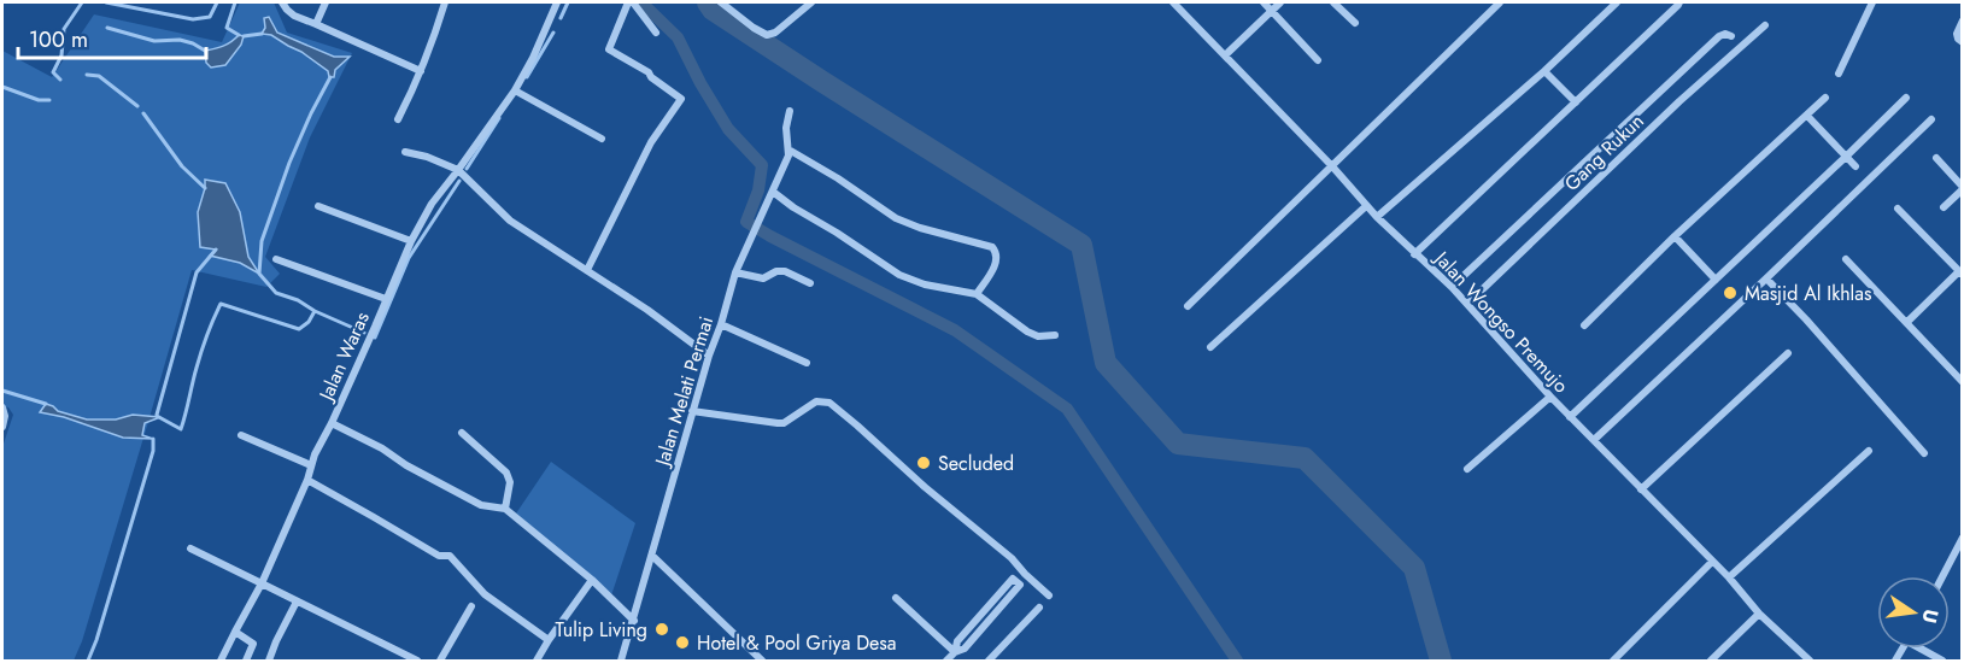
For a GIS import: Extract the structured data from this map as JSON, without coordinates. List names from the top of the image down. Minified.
{"streets":{"street":["Gang Rukun","Jalan Wongso Premujo","Jalan Waras","Jalan Melati Permai"]},"crossings":[["Gang Rukun","Jalan Wongso Premujo"]],"places":["Masjid Al Ikhlas","Secluded","Tulip Living","Hotel & Pool Griya Desa"],"scale_bar":"100 m","north":"right"}
